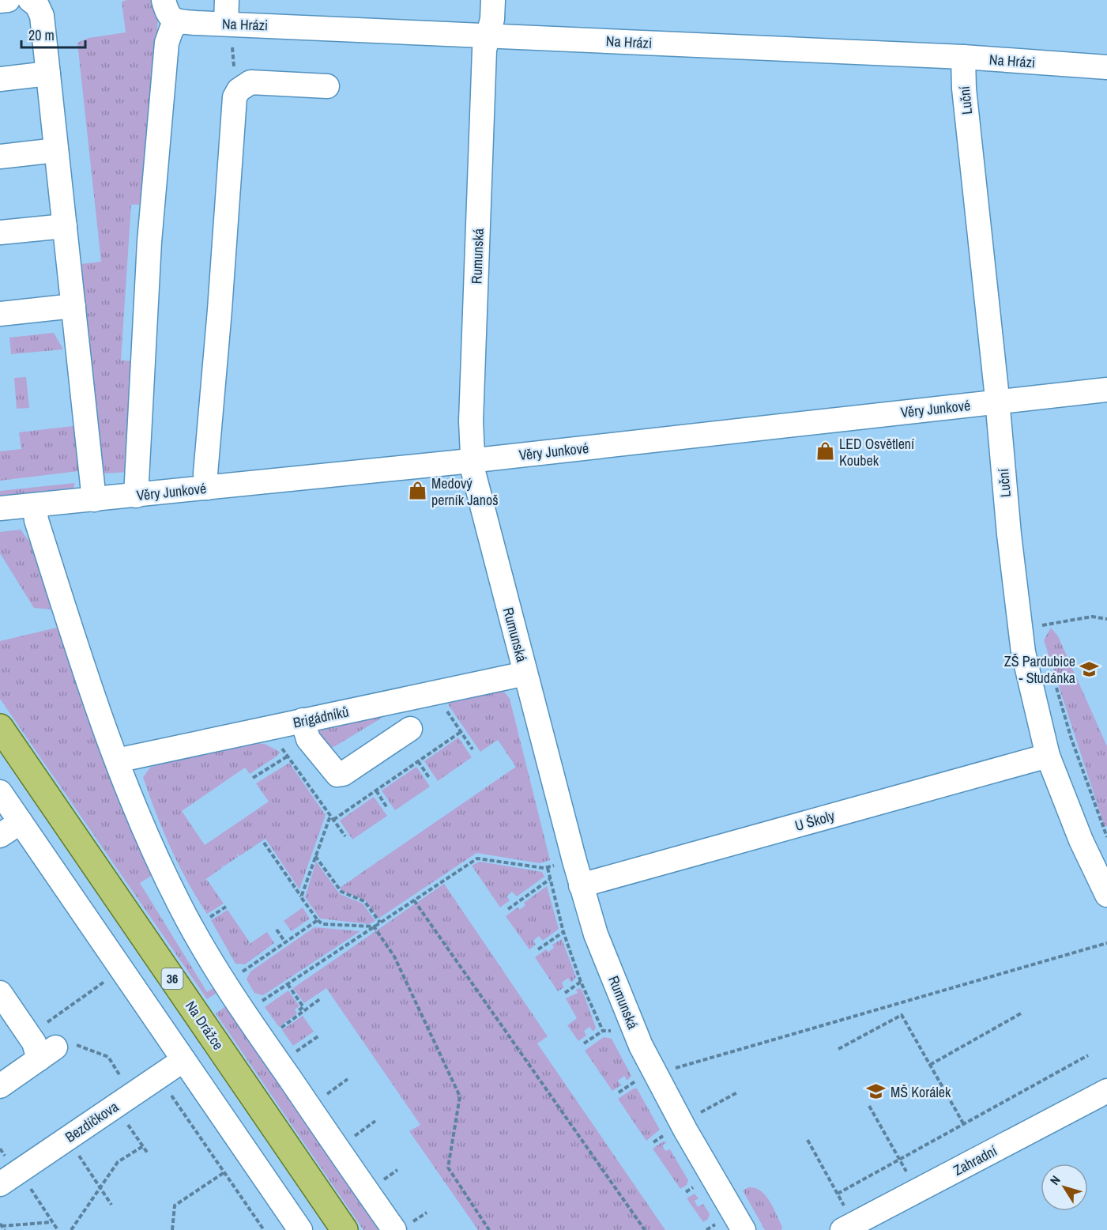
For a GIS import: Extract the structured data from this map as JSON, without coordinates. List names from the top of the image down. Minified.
{"streets":{"main road":["36","Na Drážce"],"street":["Na Hrázi","Luční","Rumunská","Věry Junkové","Brigádníků","U Školy","Bezdíčkova","Zahradní"]},"crossings":[["Na Hrázi","Luční"],["Na Hrázi","Rumunská"],["Luční","Věry Junkové"],["Luční","U Školy"],["Rumunská","Věry Junkové"],["Rumunská","Brigádníků"],["Rumunská","U Školy"]],"places":{"shop":["LED Osvětlení Koubek","Medový perník Janoš"],"school or university":["ZŠ Pardubice - Studánka","MŠ Korálek"]},"scale_bar":"20 m","north":"top left"}
